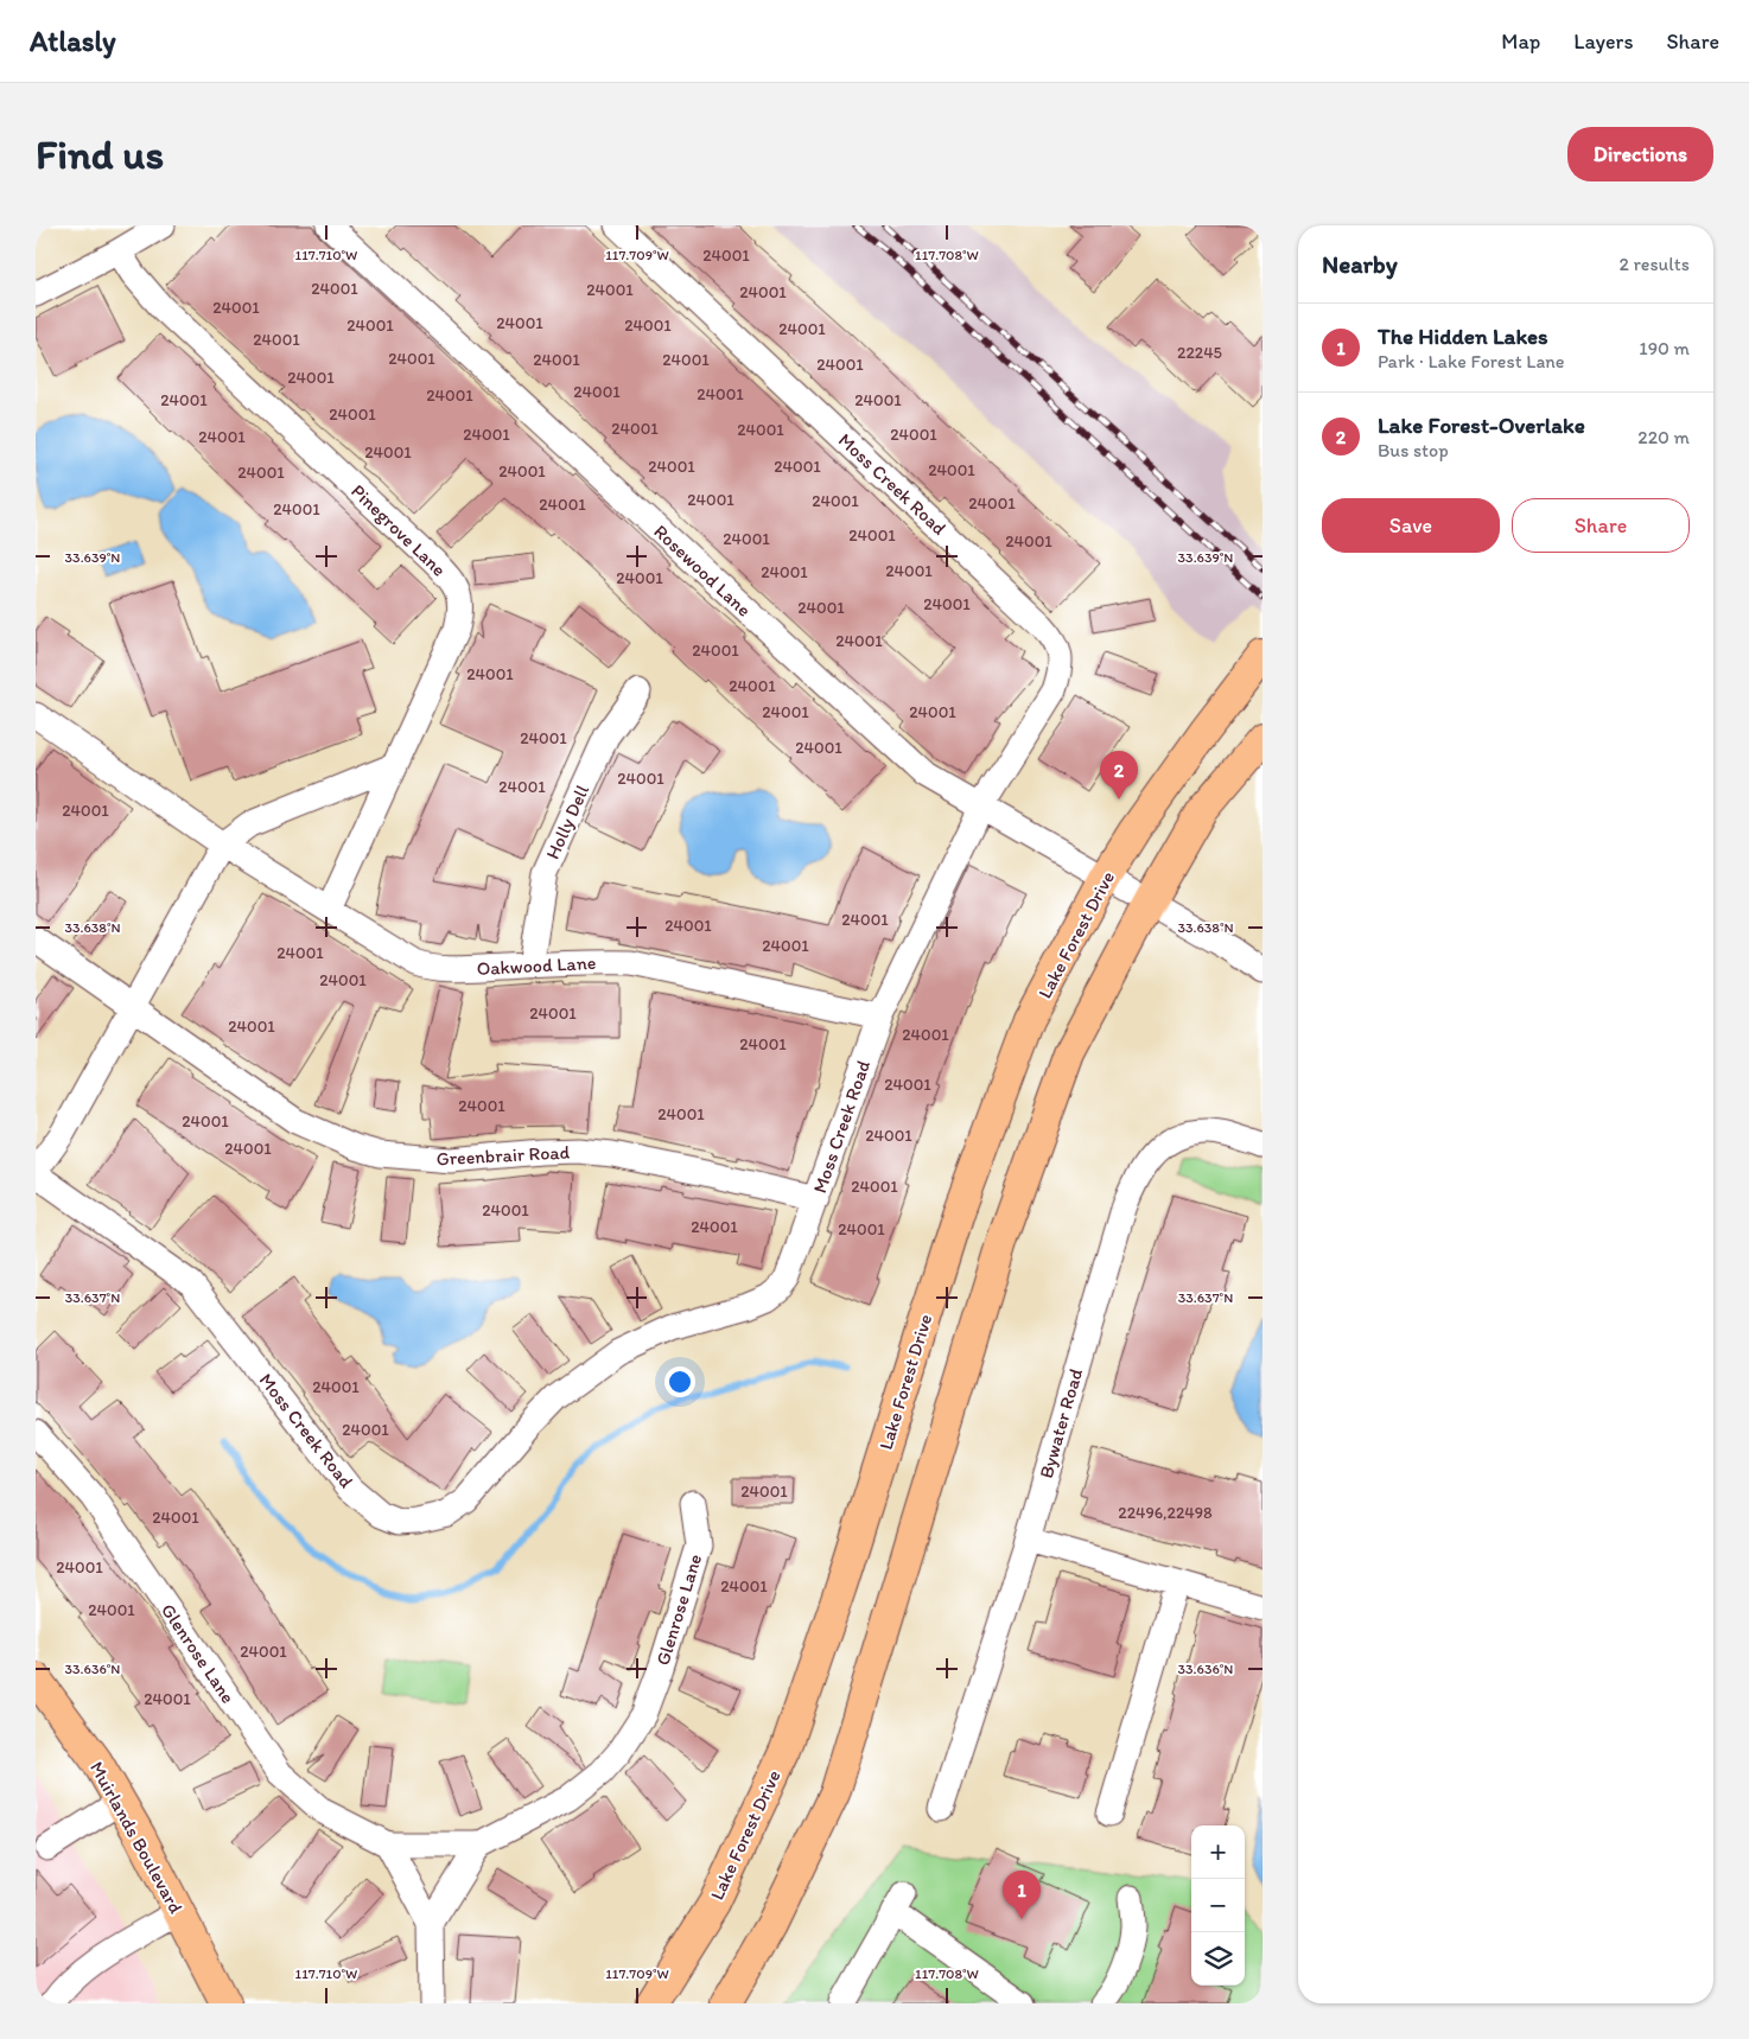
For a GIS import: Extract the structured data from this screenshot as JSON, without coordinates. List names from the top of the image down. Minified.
{"streets":{"main road":["Lake Forest Drive","Muirlands Boulevard"],"street":["Moss Creek Road","Pinegrove Lane","Rosewood Lane","Holly Dell","Oakwood Lane","Greenbrair Road","Bywater Road","Glenrose Lane"]},"crossings":[["Moss Creek Road","Rosewood Lane"],["Moss Creek Road","Oakwood Lane"],["Moss Creek Road","Greenbrair Road"],["Pinegrove Lane","Oakwood Lane"],["Rosewood Lane","Lake Forest Drive"],["Holly Dell","Oakwood Lane"]],"house_numbers":["24001","24001","24001","24001","24001","24001","24001","24001","24001","24001","22245","24001","24001","24001","24001","24001","24001","24001","24001","24001","24001","24001","24001","24001","24001","24001","24001","24001","24001","24001","24001","24001","24001","24001","24001","24001","24001","24001","24001","24001","24001","24001","24001","24001","24001","24001","24001","24001","24001","24001","24001","24001","24001","24001","24001","24001","24001","24001","24001","24001","24001","24001","24001","24001","24001","24001","24001","24001","24001","24001","24001","24001","24001","24001","24001","24001","24001","24001","24001","22496,22498","24001","24001","24001","24001","24001","24001"],"page":{"header":"Atlasly","nav":["Map","Layers","Share"],"buttons":["Directions",["Save","Share"]],"title":"Find us","heading":["Nearby","2 results"],"list":[{"mark":"1","name":"The Hidden Lakes","note":"Park · Lake Forest Lane","value":"190 m"},{"mark":"2","name":"Lake Forest-Overlake","note":"Bus stop","value":"220 m"}],"pins":["2","1"],"map_buttons":["+","−"]},"coordinates":["117.710°W","117.709°W","117.708°W","33.639°N","33.638°N","33.637°N","33.636°N"]}
